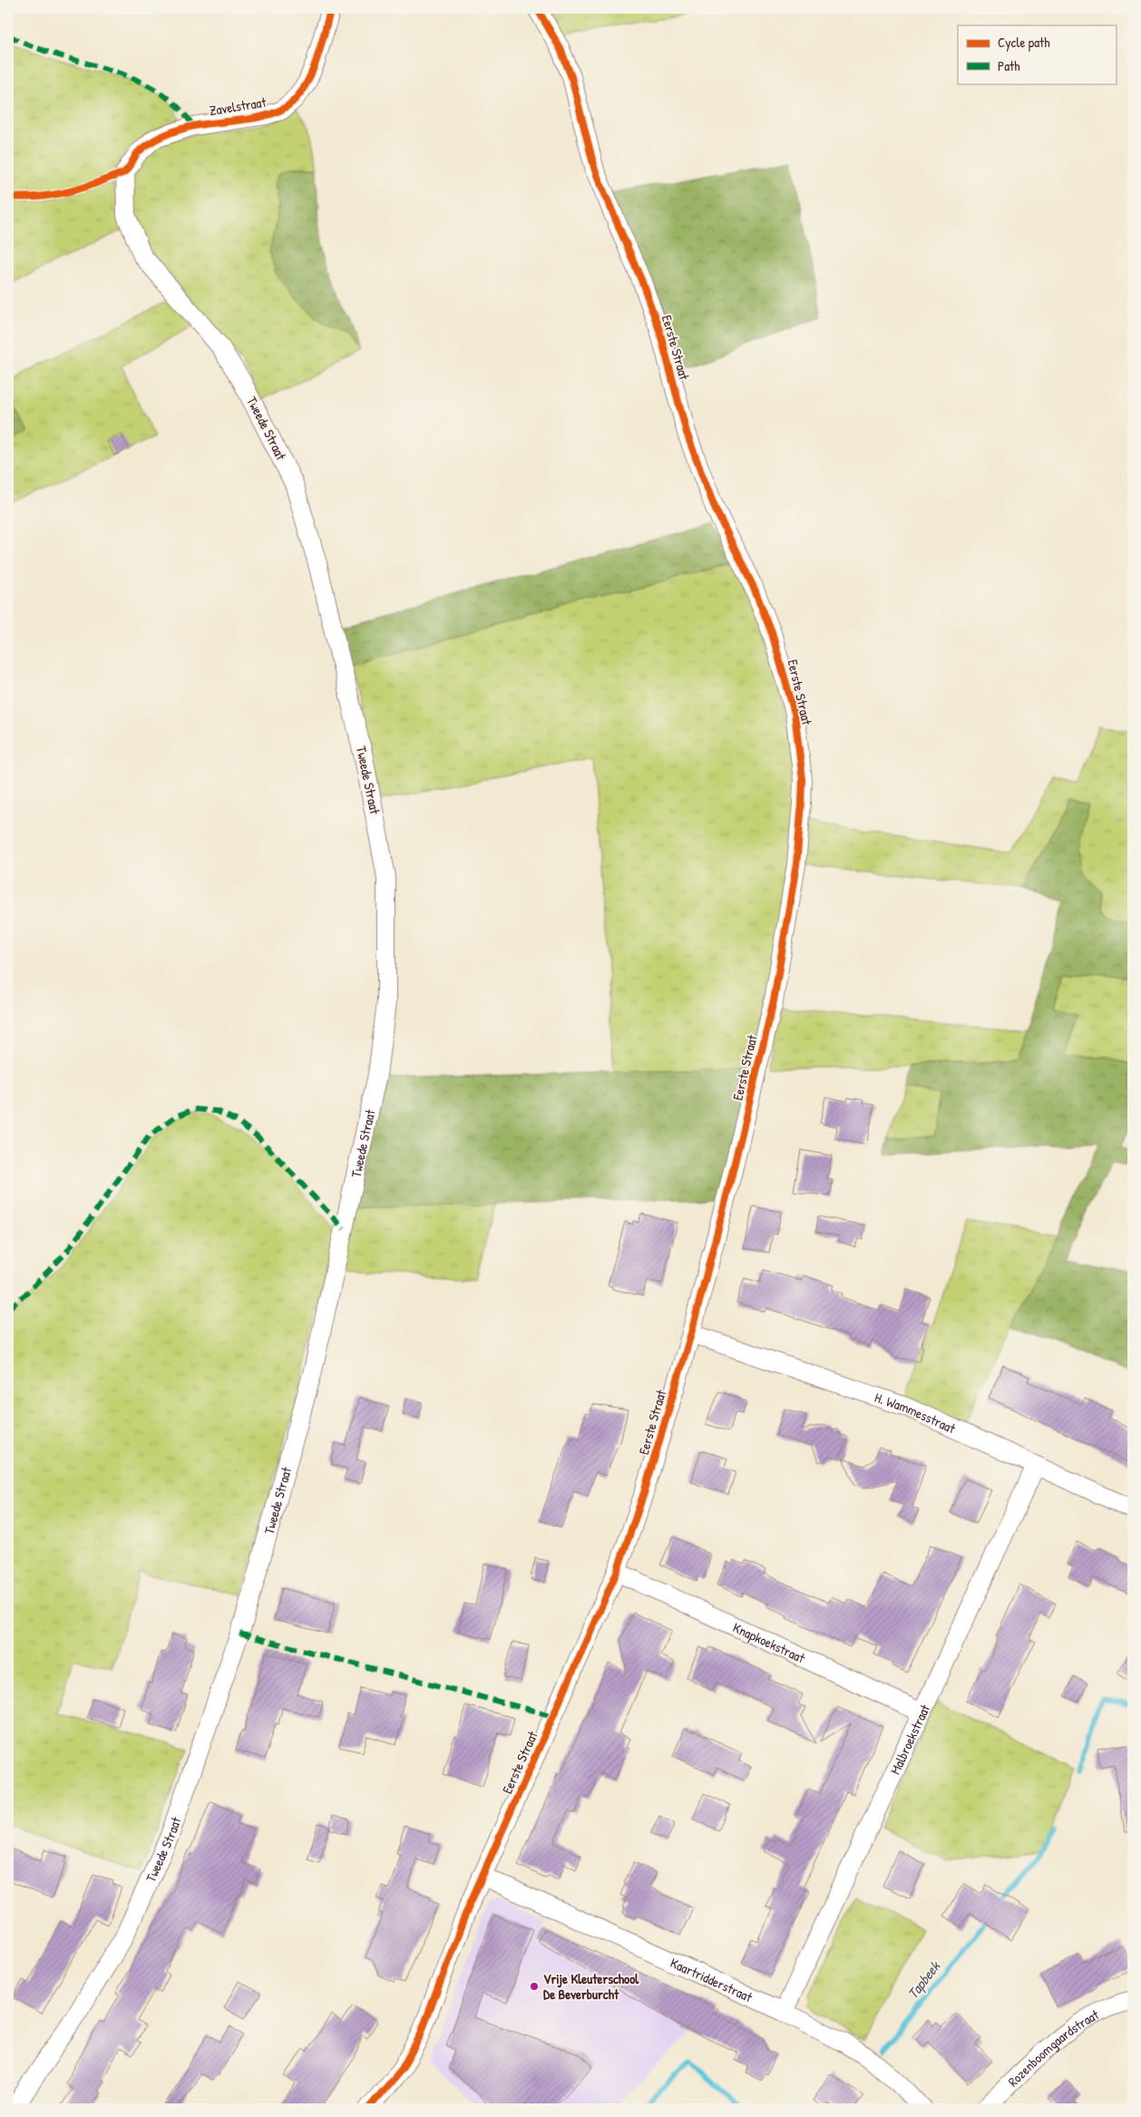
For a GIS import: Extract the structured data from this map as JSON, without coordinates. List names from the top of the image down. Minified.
{"streets":{"street":["Zavelstraat","Eerste Straat","Tweede Straat","H. Wammesstraat","Knapkoekstraat","Malbroekstraat","Kaartridderstraat","Rozenboomgaardstraat"]},"crossings":[["Zavelstraat","Tweede Straat"],["Eerste Straat","H. Wammesstraat"],["Eerste Straat","Knapkoekstraat"],["Eerste Straat","Kaartridderstraat"],["H. Wammesstraat","Malbroekstraat"],["Knapkoekstraat","Malbroekstraat"],["Malbroekstraat","Kaartridderstraat"]],"water":["Tapbeek"],"places":["Vrije Kleuterschool De Beverburcht"],"legend":["Cycle path","Path"]}
